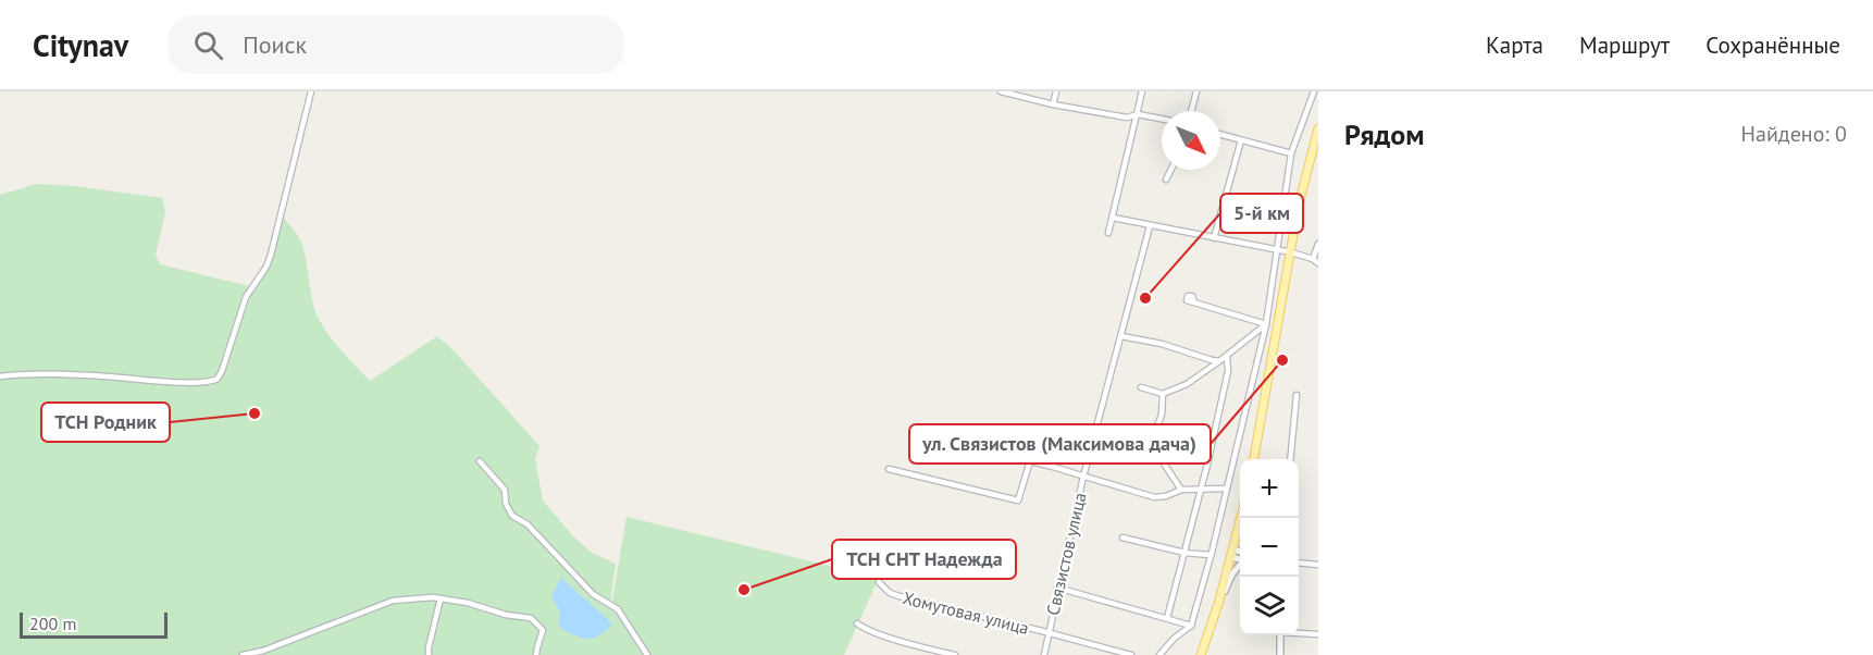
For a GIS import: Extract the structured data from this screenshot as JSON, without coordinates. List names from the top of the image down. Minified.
{"streets":{"street":["Связистов улица","Хомутовая улица"]},"crossings":[["Связистов улица","Хомутовая улица"]],"places":["5-й км","ул. Связистов (Максимова дача)","ТСН Родник","ТСН СНТ Надежда"],"scale_bar":"200 m","north":"bottom right","page":{"header":"Citynav","search":"Поиск","nav":["Карта","Маршрут","Сохранённые"],"heading":["Рядом","Найдено: 0"],"map_buttons":["+","−"],"scale":"200 m"}}
